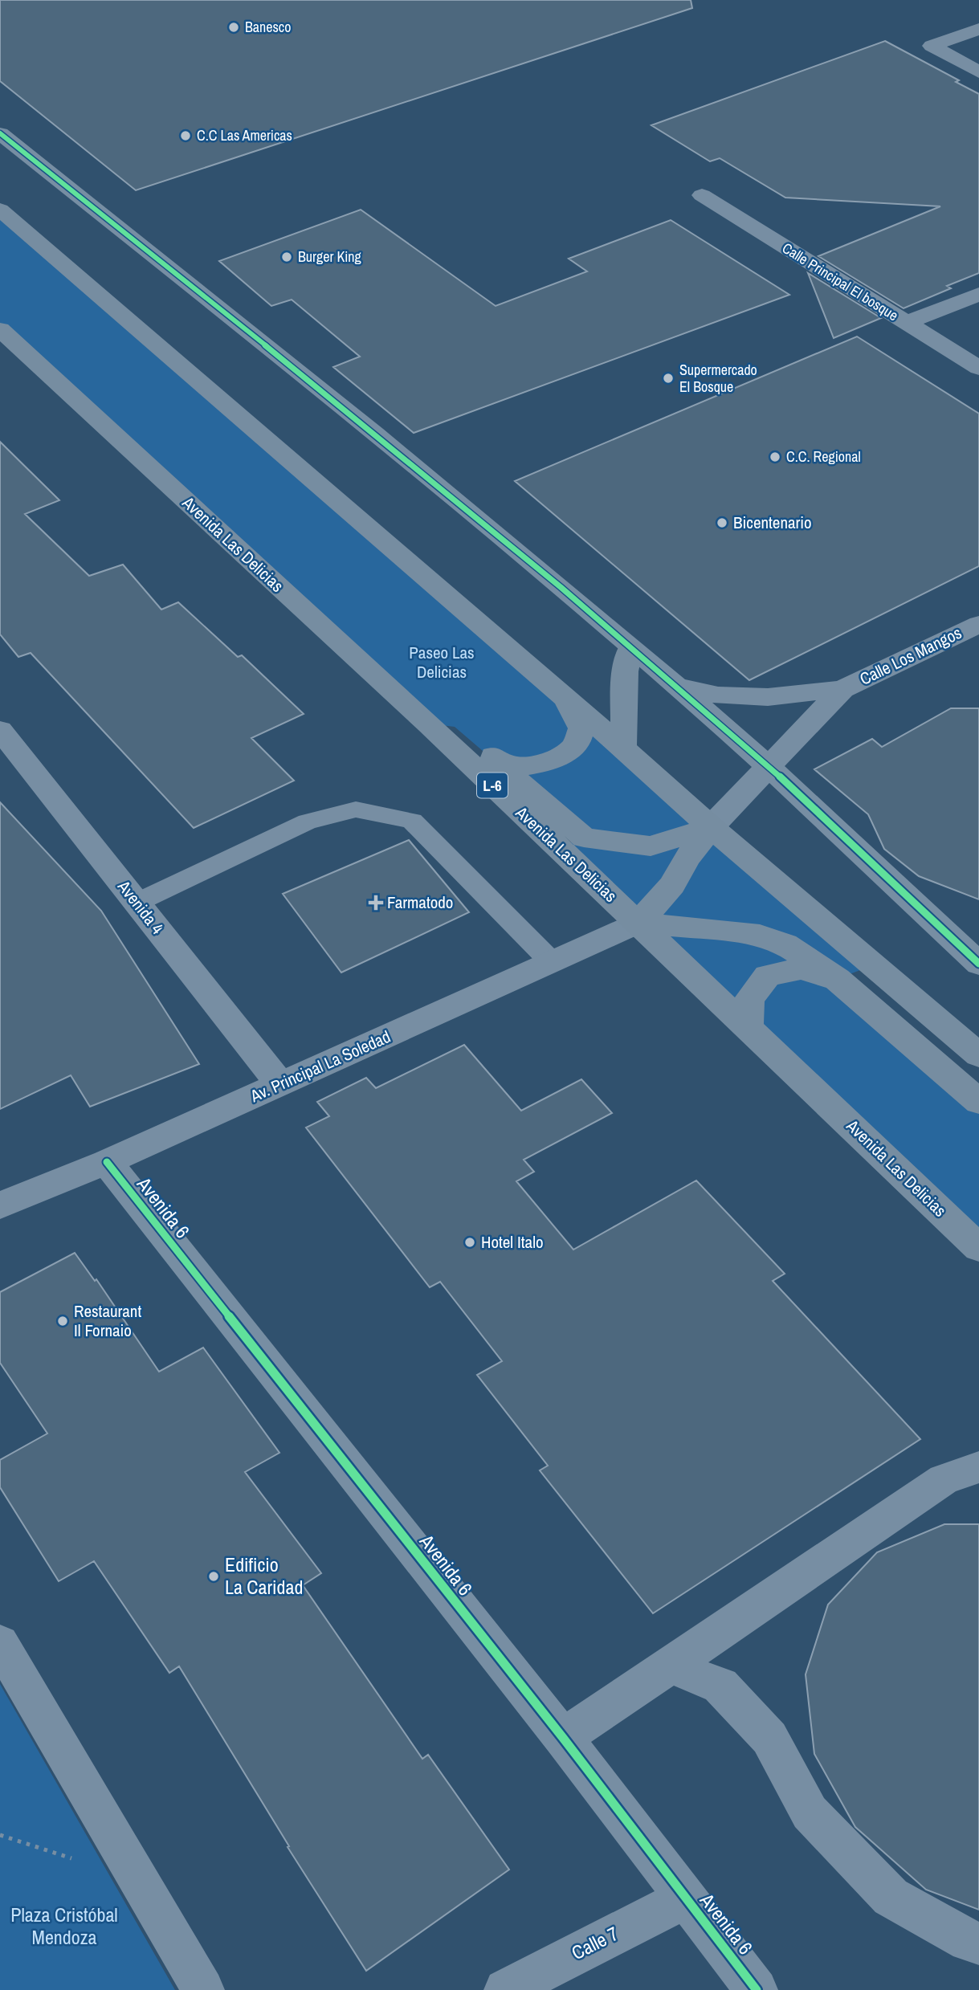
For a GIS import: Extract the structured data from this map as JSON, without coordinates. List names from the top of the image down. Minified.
{"streets":{"main road":["Avenida Las Delicias","L-6"],"street":["Calle Principal El bosque","Calle Los Mangos","Avenida 4","Av. Principal La Soledad","Avenida 6","Calle 7"]},"crossings":[["Avenida Las Delicias","Av. Principal La Soledad"],["Avenida 4","Av. Principal La Soledad"],["Av. Principal La Soledad","Avenida 6"],["Avenida 6","Calle 7"]],"parks":["Paseo Las Delicias","Plaza Cristóbal Mendoza"],"places":{"other":["Banesco","C.C Las Americas","Burger King","Supermercado El Bosque","C.C. Regional","Bicentenario","Hotel Italo","Restaurant Il Fornaio","Edificio La Caridad"],"health":["Farmatodo"]}}
